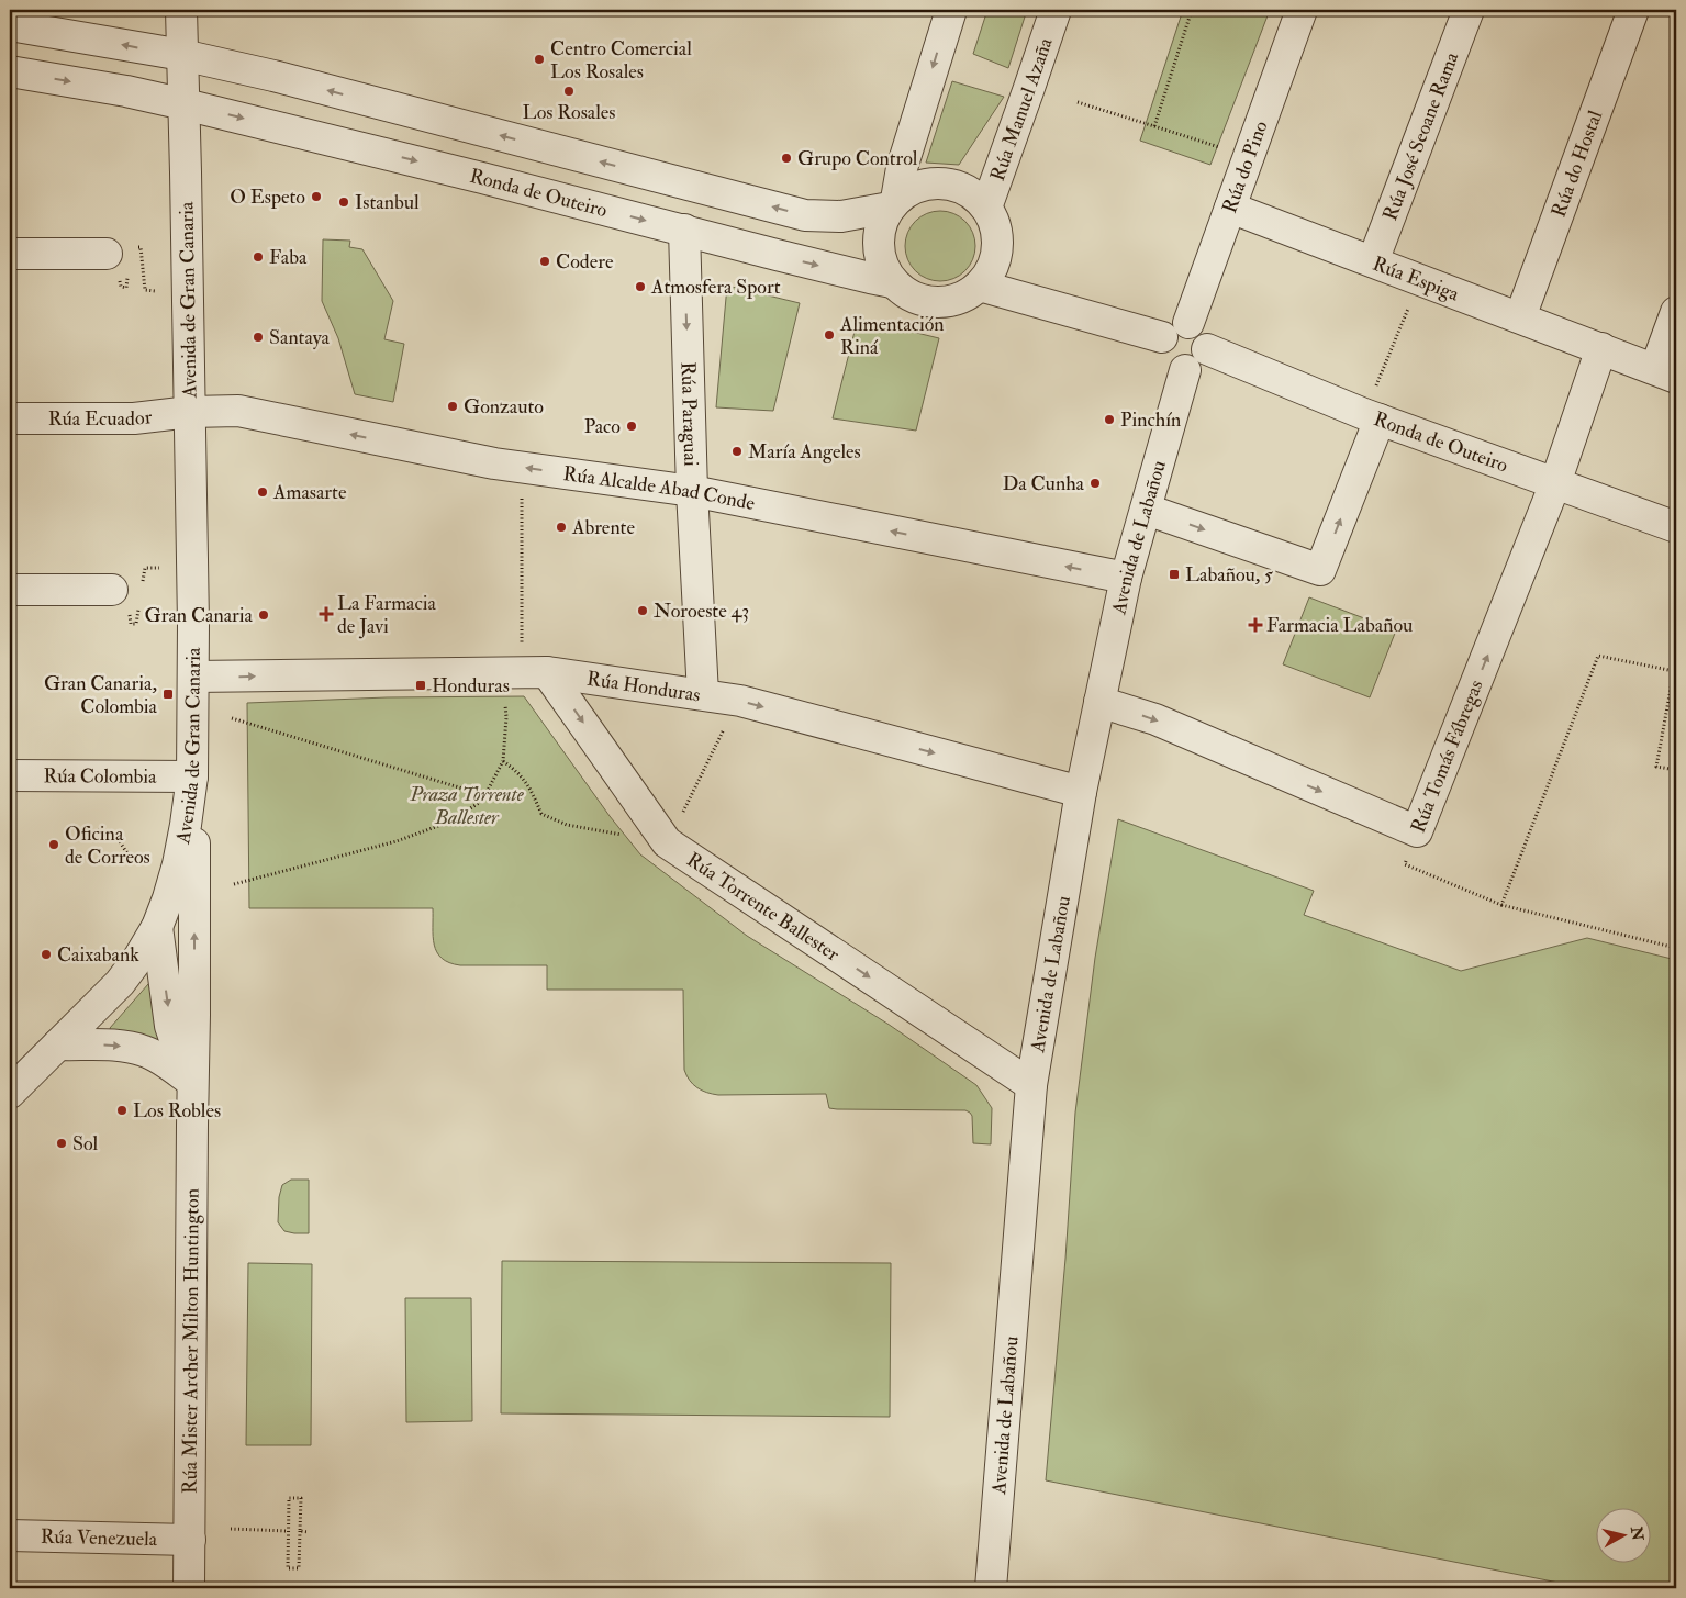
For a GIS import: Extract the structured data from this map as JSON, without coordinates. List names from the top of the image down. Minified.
{"streets":{"street":["Rúa Manuel Azaña","Rúa José Seoane Rama","Rúa do Hostal","Rúa do Pino","Ronda de Outeiro","Rúa Espiga","Avenida de Gran Canaria","Rúa Paraguai","Rúa Ecuador","Rúa Alcalde Abad Conde","Avenida de Labañou","Rúa Honduras","Rúa Tomás Fábregas","Rúa Colombia","Rúa Torrente Ballester","Rúa Mister Archer Milton Huntington","Rúa Venezuela"]},"crossings":[["Rúa Manuel Azaña","Ronda de Outeiro"],["Rúa José Seoane Rama","Rúa Espiga"],["Rúa do Hostal","Rúa Espiga"],["Rúa do Pino","Ronda de Outeiro"],["Rúa do Pino","Rúa Espiga"],["Rúa do Pino","Avenida de Labañou"],["Ronda de Outeiro","Avenida de Gran Canaria"],["Ronda de Outeiro","Rúa Paraguai"],["Ronda de Outeiro","Avenida de Labañou"],["Ronda de Outeiro","Rúa Tomás Fábregas"],["Avenida de Gran Canaria","Rúa Ecuador"],["Avenida de Gran Canaria","Rúa Alcalde Abad Conde"],["Avenida de Gran Canaria","Rúa Honduras"],["Avenida de Gran Canaria","Rúa Colombia"],["Avenida de Gran Canaria","Rúa Mister Archer Milton Huntington"],["Rúa Paraguai","Rúa Alcalde Abad Conde"],["Rúa Paraguai","Rúa Honduras"],["Rúa Ecuador","Rúa Alcalde Abad Conde"],["Rúa Alcalde Abad Conde","Avenida de Labañou"],["Avenida de Labañou","Rúa Honduras"],["Avenida de Labañou","Rúa Tomás Fábregas"],["Avenida de Labañou","Rúa Torrente Ballester"],["Rúa Honduras","Rúa Torrente Ballester"],["Rúa Colombia","Rúa Mister Archer Milton Huntington"],["Rúa Mister Archer Milton Huntington","Rúa Venezuela"]],"one_way":["Rúa Paraguai","Rúa Alcalde Abad Conde","Rúa Honduras","Rúa Torrente Ballester"],"parks":["Praza Torrente Ballester"],"places":{"other":["Centro Comercial Los Rosales","Los Rosales","Grupo Control","O Espeto","Istanbul","Faba","Codere","Atmosfera Sport","Alimentación Riná","Santaya","Gonzauto","Pinchín","Paco","María Angeles","Da Cunha","Amasarte","Abrente","Noroeste 43","Gran Canaria","Oficina de Correos","Caixabank","Los Robles","Sol"],"transit":["Labañou, 5","Honduras","Gran Canaria, Colombia"],"health":["La Farmacia de Javi","Farmacia Labañou"]},"north":"right"}
